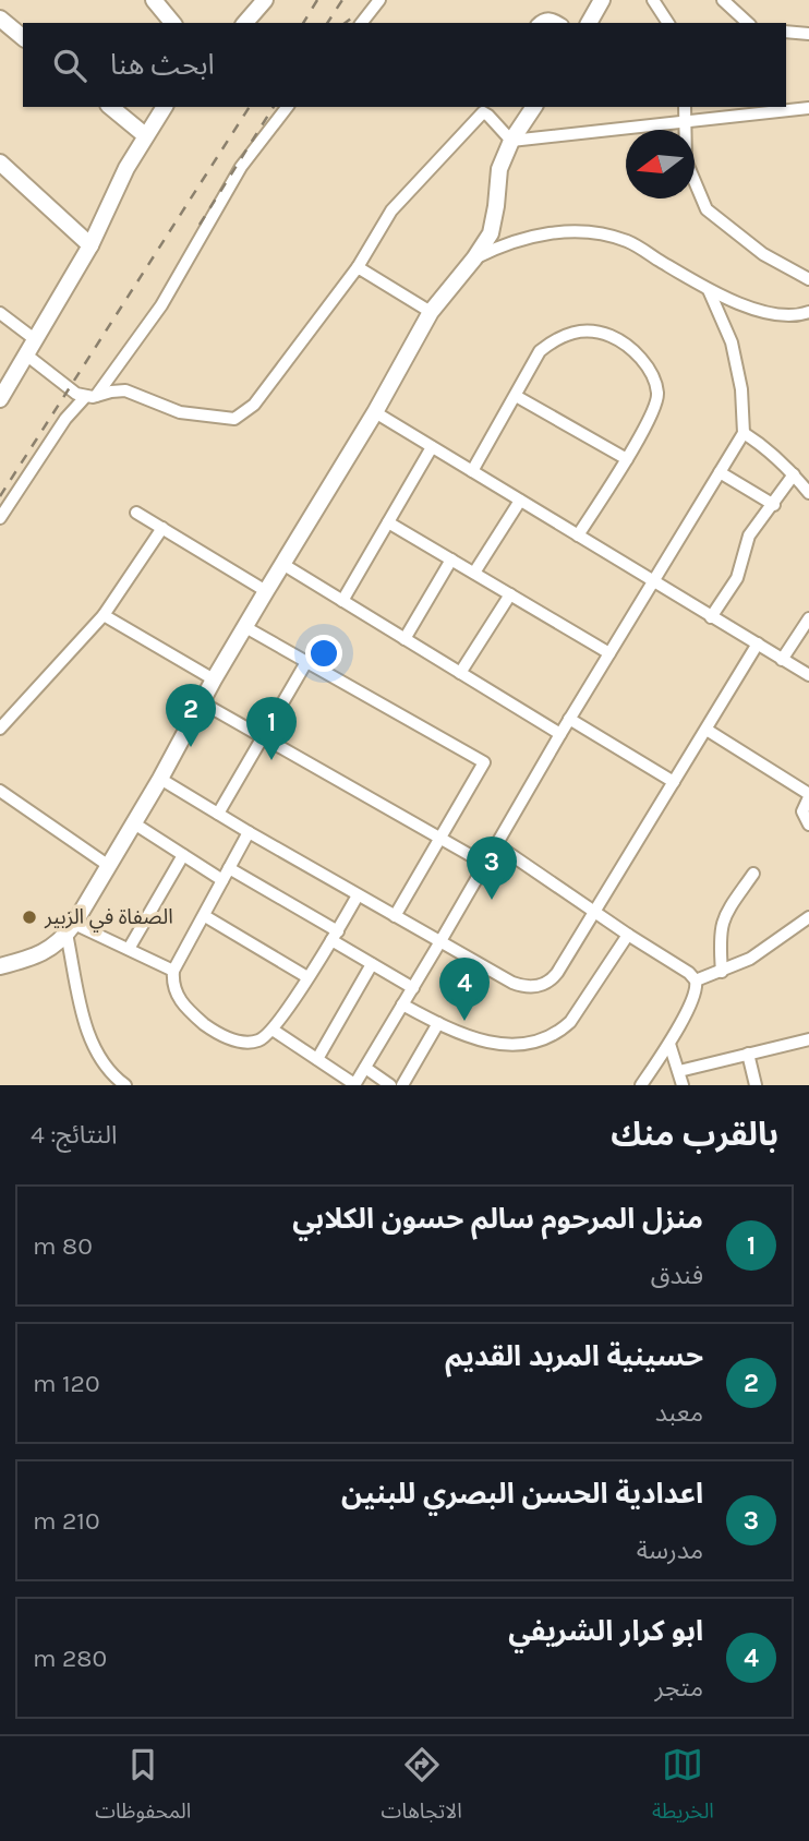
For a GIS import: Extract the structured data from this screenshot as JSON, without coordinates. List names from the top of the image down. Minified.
{"places":["الصفاة في الزبير"],"north":"left","page":{"search":"ابحث هنا","pins":["2","1","3","4"],"heading":["بالقرب منك","النتائج: 4"],"list":[{"mark":"1","name":"منزل المرحوم سالم حسون الكلابي","note":"فندق","value":"80 m"},{"mark":"2","name":"حسينية المربد القديم","note":"معبد","value":"120 m"},{"mark":"3","name":"اعدادية الحسن البصري للبنين","note":"مدرسة","value":"210 m"},{"mark":"4","name":"ابو كرار الشريفي","note":"متجر","value":"280 m"}],"nav":["الخريطة","الاتجاهات","المحفوظات"]}}
